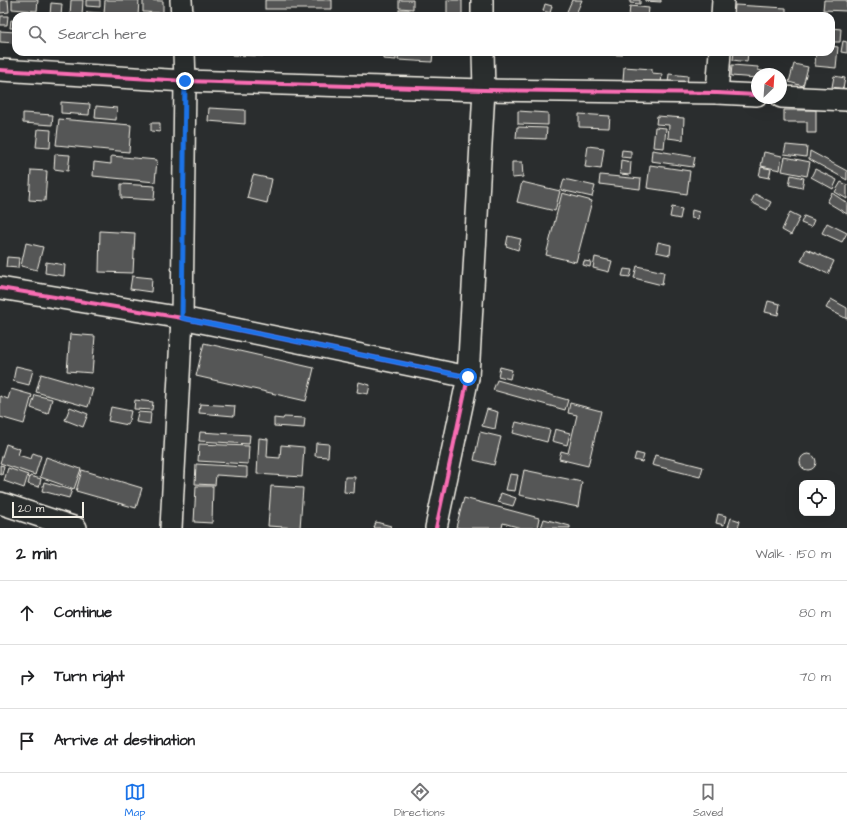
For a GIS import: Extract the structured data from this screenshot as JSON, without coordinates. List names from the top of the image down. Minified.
{"scale_bar":"20 m","north":"top right","page":{"search":"Search here","scale":"20 m","heading":["2 min","Walk · 150 m"],"list":[["Continue","80 m"],["Turn right","70 m"],"Arrive at destination"],"nav":["Map","Directions","Saved"]}}
